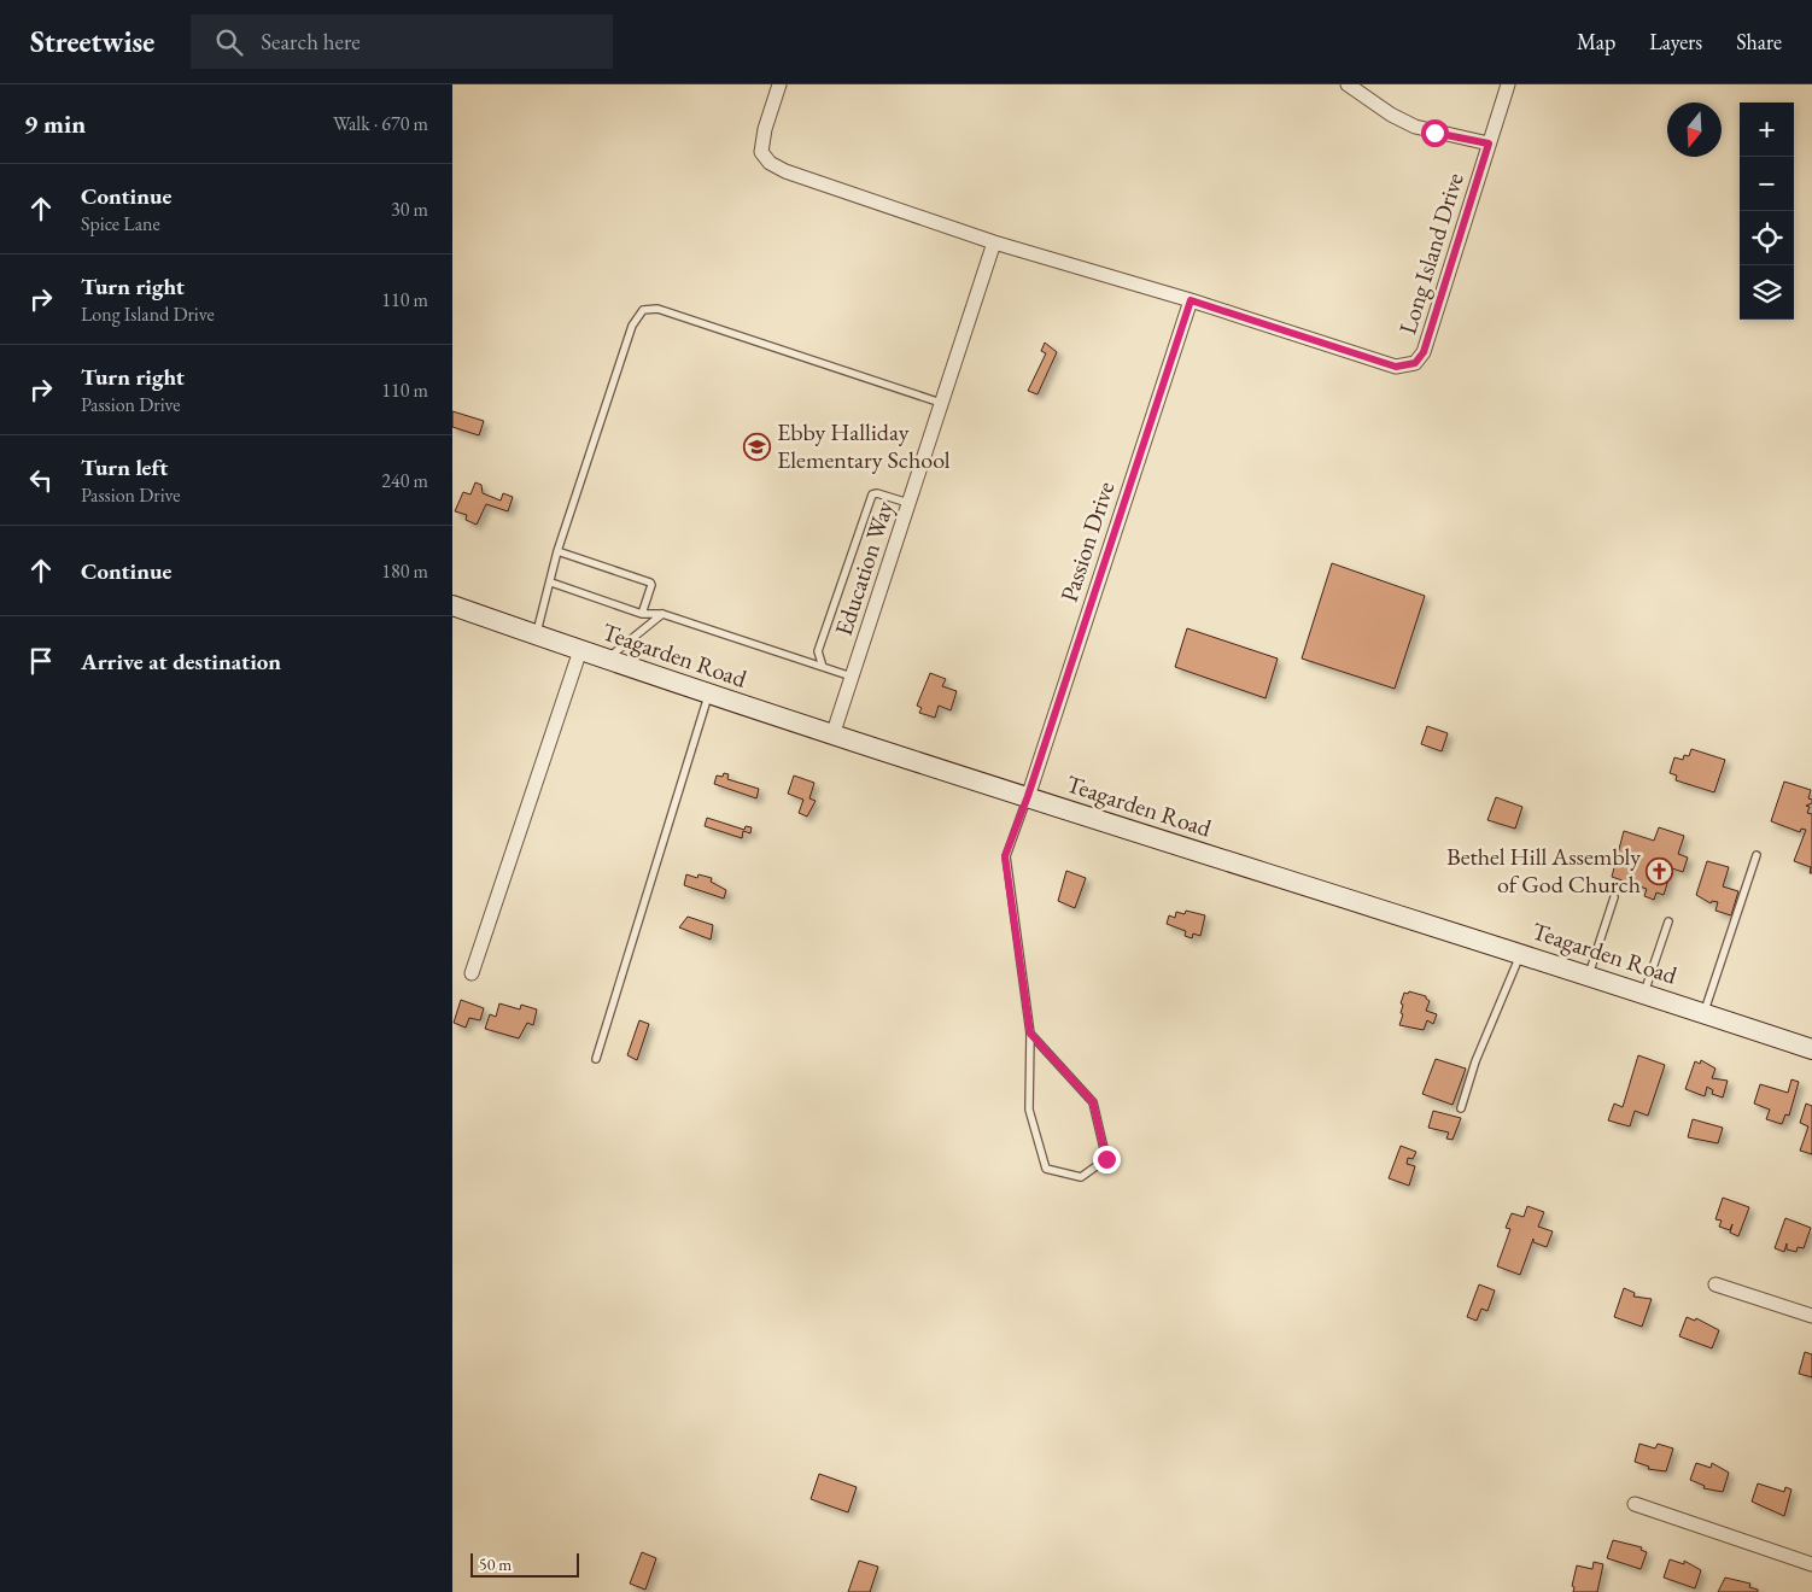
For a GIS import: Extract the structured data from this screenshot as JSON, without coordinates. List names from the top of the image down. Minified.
{"streets":{"street":["Long Island Drive","Passion Drive","Education Way","Teagarden Road"]},"crossings":[["Long Island Drive","Passion Drive"],["Passion Drive","Teagarden Road"],["Education Way","Teagarden Road"]],"places":{"school or university":["Ebby Halliday Elementary School"],"church":["Bethel Hill Assembly of God Church"]},"scale_bar":"50 m","north":"bottom","page":{"header":"Streetwise","search":"Search here","nav":["Map","Layers","Share"],"heading":["9 min","Walk · 670 m"],"map_buttons":["+","−"],"list":[["Continue","Spice Lane","30 m"],["Turn right","Long Island Drive","110 m"],["Turn right","Passion Drive","110 m"],["Turn left","Passion Drive","240 m"],["Continue","180 m"],"Arrive at destination"],"scale":"50 m"}}
